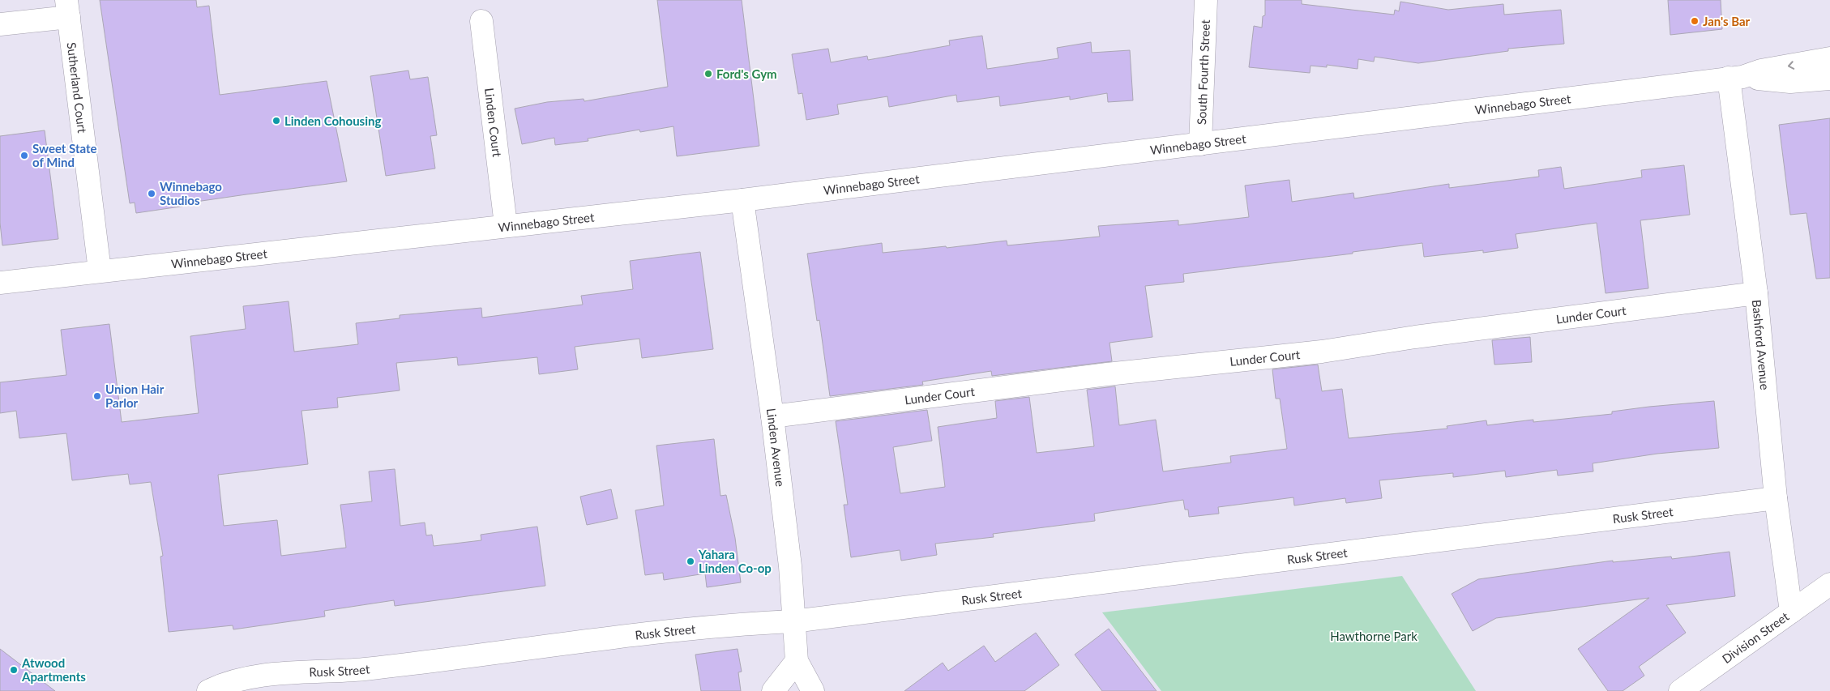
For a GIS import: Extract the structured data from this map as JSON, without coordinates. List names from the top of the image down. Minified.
{"streets":{"street":["South Fourth Street","Sutherland Court","Winnebago Street","Linden Court","Lunder Court","Bashford Avenue","Linden Avenue","Rusk Street","Division Street"]},"crossings":[["South Fourth Street","Winnebago Street"],["Sutherland Court","Winnebago Street"],["Winnebago Street","Linden Court"],["Winnebago Street","Bashford Avenue"],["Winnebago Street","Linden Avenue"],["Lunder Court","Bashford Avenue"],["Lunder Court","Linden Avenue"],["Bashford Avenue","Rusk Street"],["Bashford Avenue","Division Street"],["Linden Avenue","Rusk Street"]],"parks":["Hawthorne Park"],"places":["Jan's Bar","Ford's Gym","Linden Cohousing","Sweet State of Mind","Winnebago Studios","Union Hair Parlor","Yahara Linden Co-op","Atwood Apartments"]}
